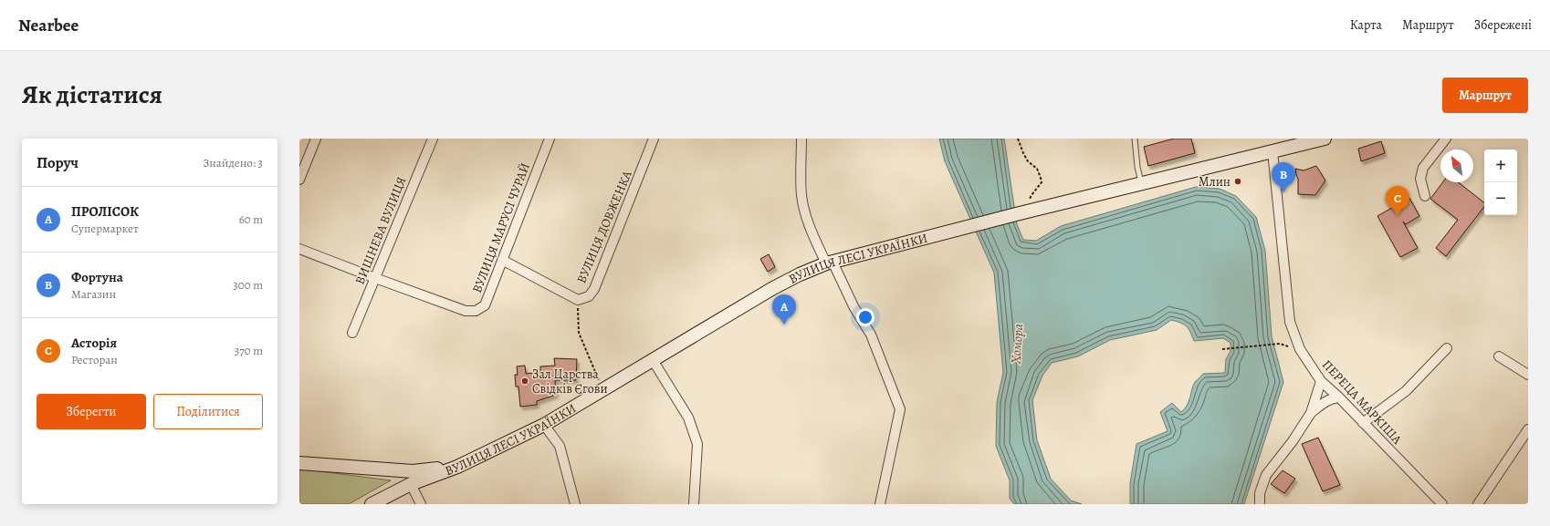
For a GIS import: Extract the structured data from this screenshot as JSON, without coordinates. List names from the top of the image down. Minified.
{"streets":{"main road":["ВУЛИЦЯ ЛЕСІ УКРАЇНКИ"],"street":["ВУЛИЦЯ ДОВЖЕНКА","ВУЛИЦЯ МАРУСІ ЧУРАЙ","ВИШНЕВА ВУЛИЦЯ","ПЕРЕЦА МАРКІША"]},"crossings":[["ВУЛИЦЯ ДОВЖЕНКА","ВУЛИЦЯ МАРУСІ ЧУРАЙ"],["ВУЛИЦЯ МАРУСІ ЧУРАЙ","ВИШНЕВА ВУЛИЦЯ"],["ВУЛИЦЯ ЛЕСІ УКРАЇНКИ","ПЕРЕЦА МАРКІША"]],"water":["Хомора"],"places":["Млин","Зал Царства Свідків Єгови"],"north":"top left","page":{"header":"Nearbee","nav":["Карта","Маршрут","Збережені"],"title":"Як дістатися","buttons":["Маршрут",["Зберегти","Поділитися"]],"heading":["Поруч","Знайдено: 3"],"map_buttons":["+","−"],"pins":["B","C","A"],"list":[{"mark":"A","name":"ПРОЛІСОК","note":"Супермаркет","value":"60 m"},{"mark":"B","name":"Фортуна","note":"Магазин","value":"300 m"},{"mark":"C","name":"Асторія","note":"Ресторан","value":"370 m"}]}}
